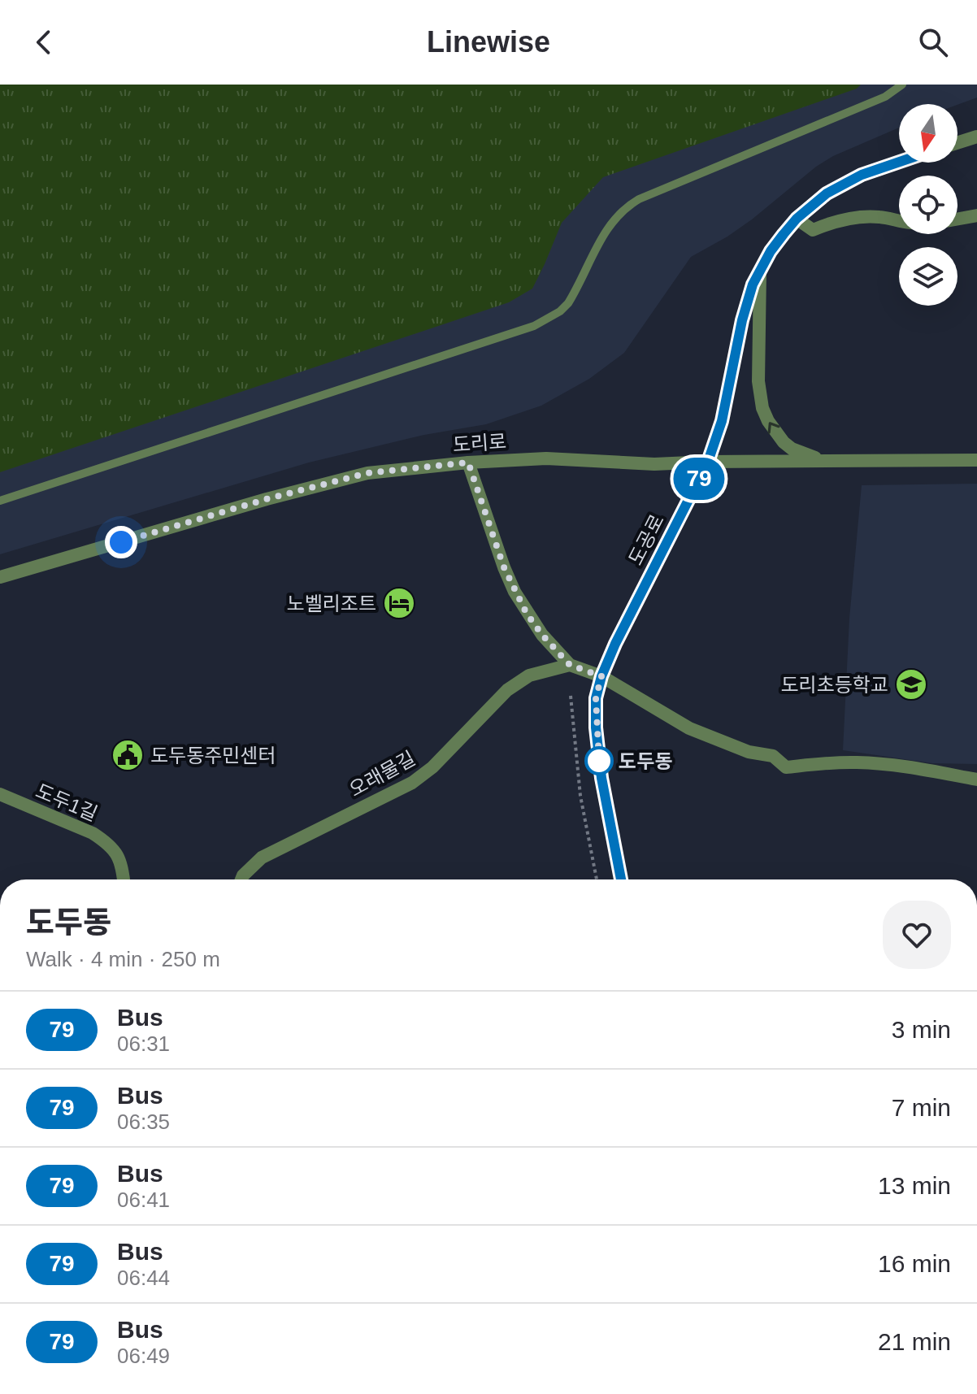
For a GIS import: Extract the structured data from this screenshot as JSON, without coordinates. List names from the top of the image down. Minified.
{"streets":{"street":["도리로","도공로","오래물길","도두1길"]},"crossings":[["도리로","도공로"]],"places":{"hotel":["노벨리조트"],"school or university":["도리초등학교"],"public building":["도두동주민센터"],"other":["도두동"]},"lines":["bus line 79"],"north":"bottom","page":{"header":"Linewise","on_map":"79","heading":["도두동","Walk · 4 min · 250 m"],"list":[{"mark":"79","name":"Bus","note":"06:31","value":"3 min"},{"mark":"79","name":"Bus","note":"06:35","value":"7 min"},{"mark":"79","name":"Bus","note":"06:41","value":"13 min"},{"mark":"79","name":"Bus","note":"06:44","value":"16 min"},{"mark":"79","name":"Bus","note":"06:49","value":"21 min"}]}}
